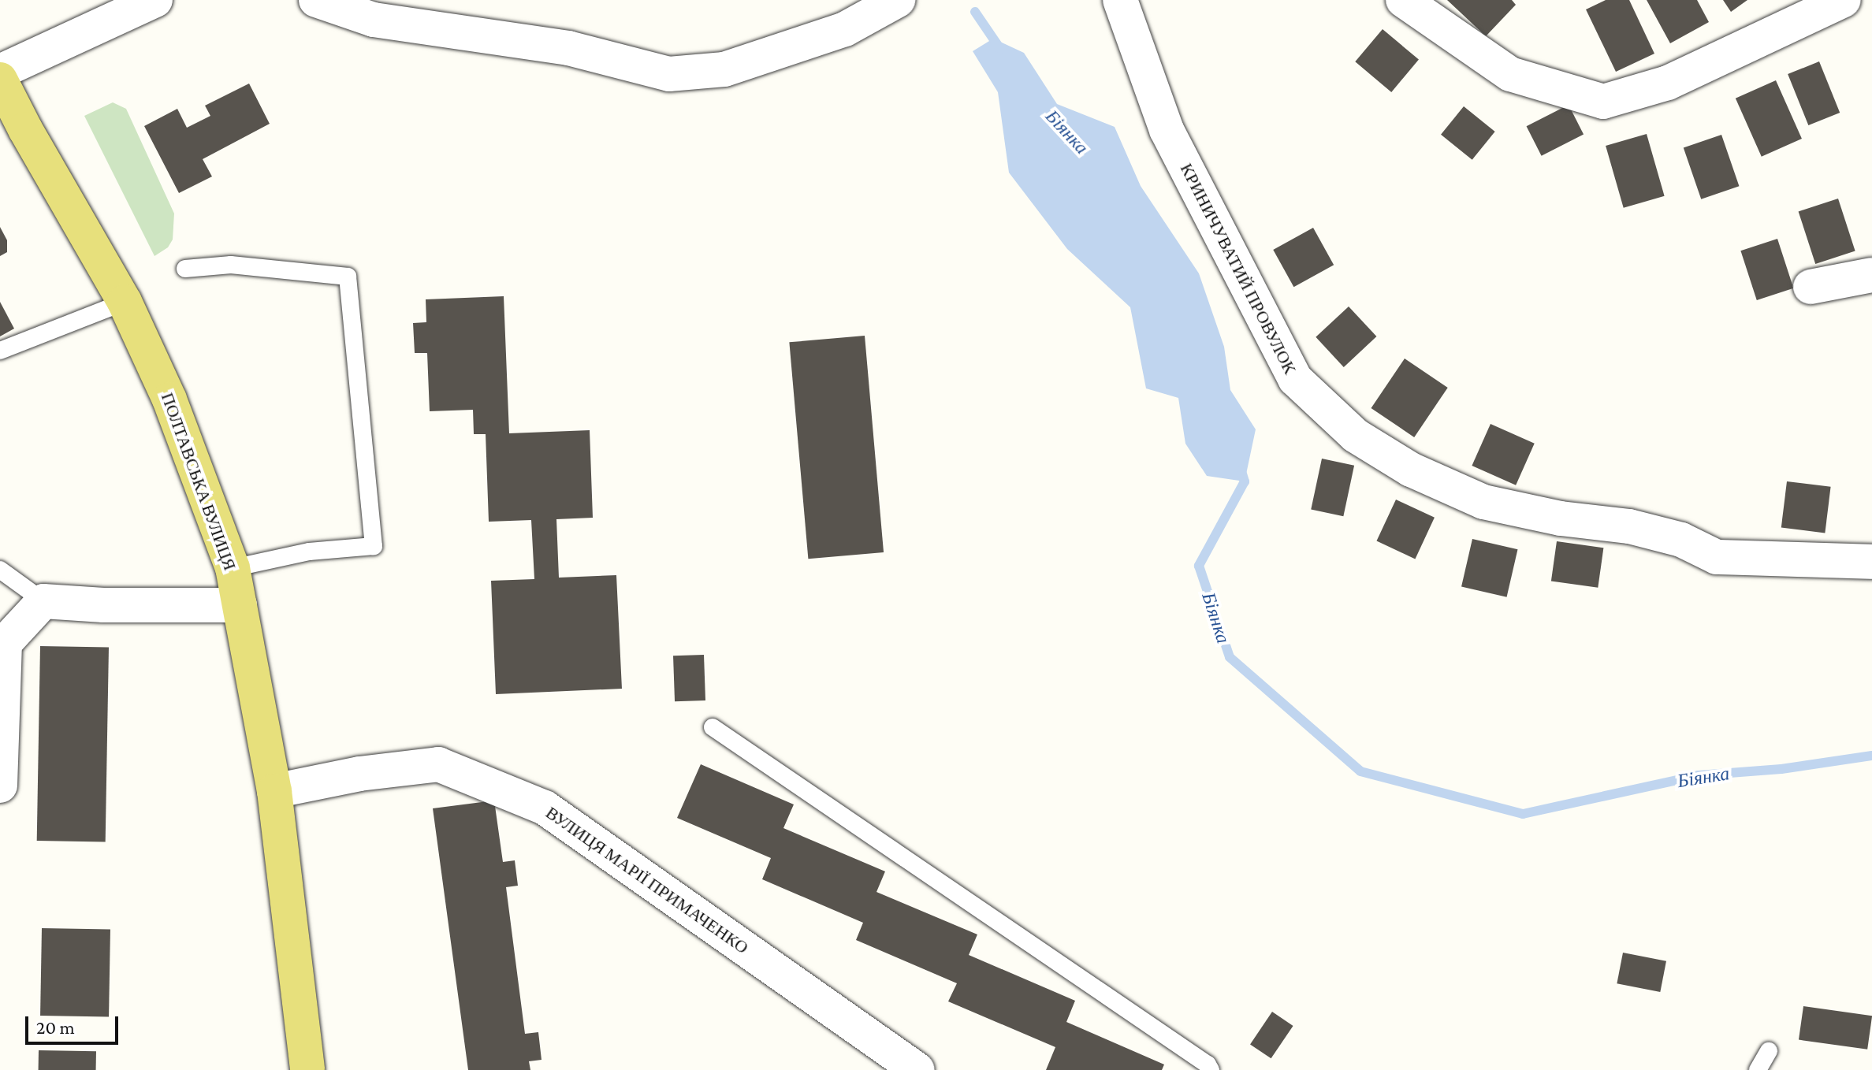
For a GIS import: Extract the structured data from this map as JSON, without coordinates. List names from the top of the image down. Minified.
{"streets":{"main road":["ПОЛТАВСЬКА ВУЛИЦЯ"],"street":["КРИНИЧУВАТИЙ ПРОВУЛОК","ВУЛИЦЯ МАРІЇ ПРИМАЧЕНКО"]},"crossings":[["ПОЛТАВСЬКА ВУЛИЦЯ","ВУЛИЦЯ МАРІЇ ПРИМАЧЕНКО"]],"water":["Біянка"],"scale_bar":"20 m"}
